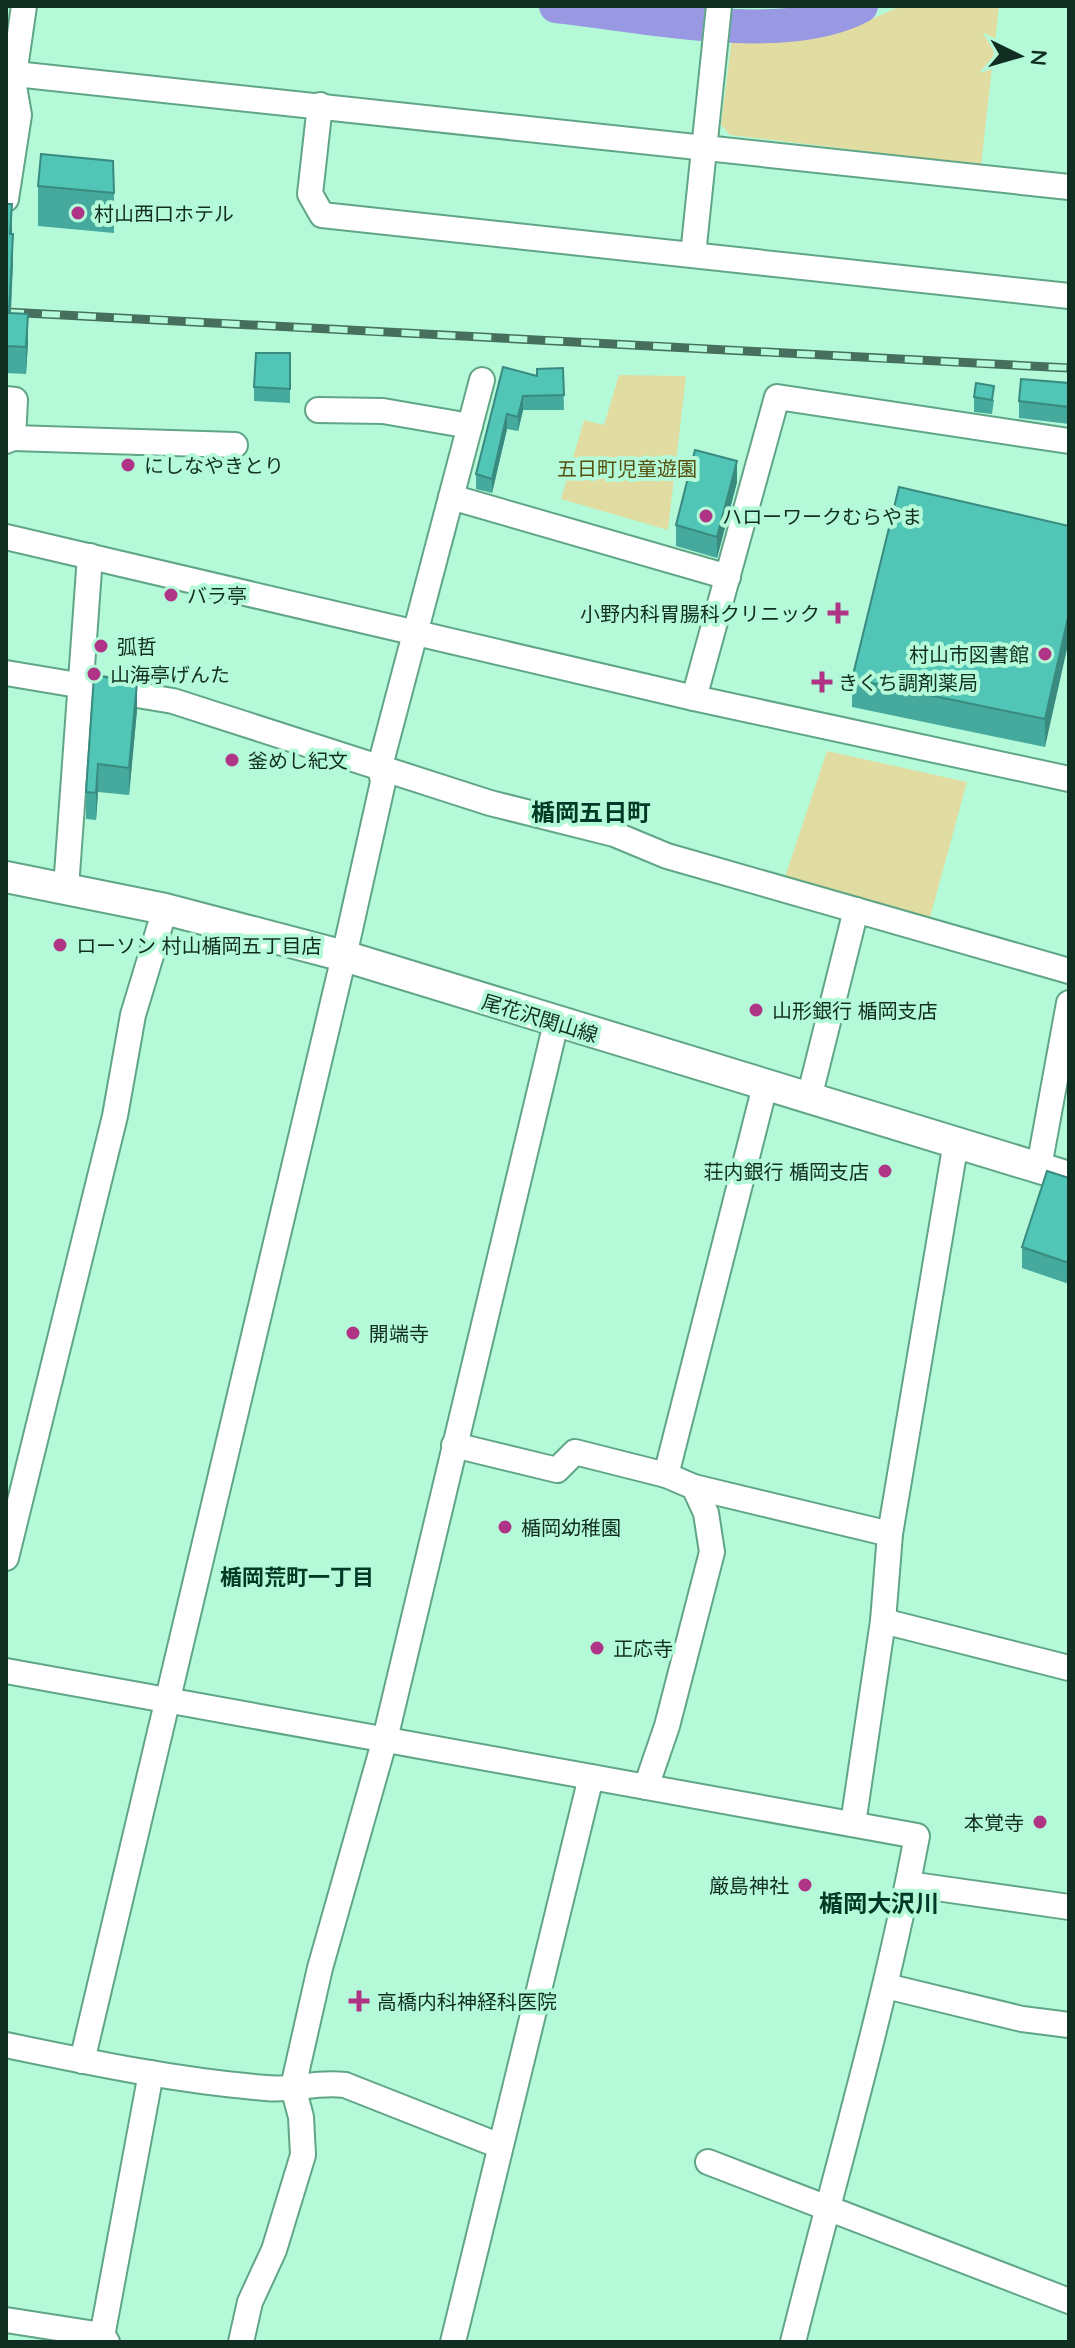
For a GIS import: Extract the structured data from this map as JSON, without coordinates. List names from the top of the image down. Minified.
{"streets":{"main road":["尾花沢関山線"]},"districts":["楯岡五日町","楯岡荒町一丁目","楯岡大沢川"],"parks":["五日町児童遊園"],"places":{"other":["村山西口ホテル","にしなやきとり","ハローワークむらやま","バラ亭","弧哲","村山市図書館","山海亭げんた","釜めし紀文","ローソン 村山楯岡五丁目店","山形銀行 楯岡支店","荘内銀行 楯岡支店","開端寺","楯岡幼稚園","正応寺","本覚寺","厳島神社"],"health":["小野内科胃腸科クリニック","きくち調剤薬局","高橋内科神経科医院"]},"north":"right"}
